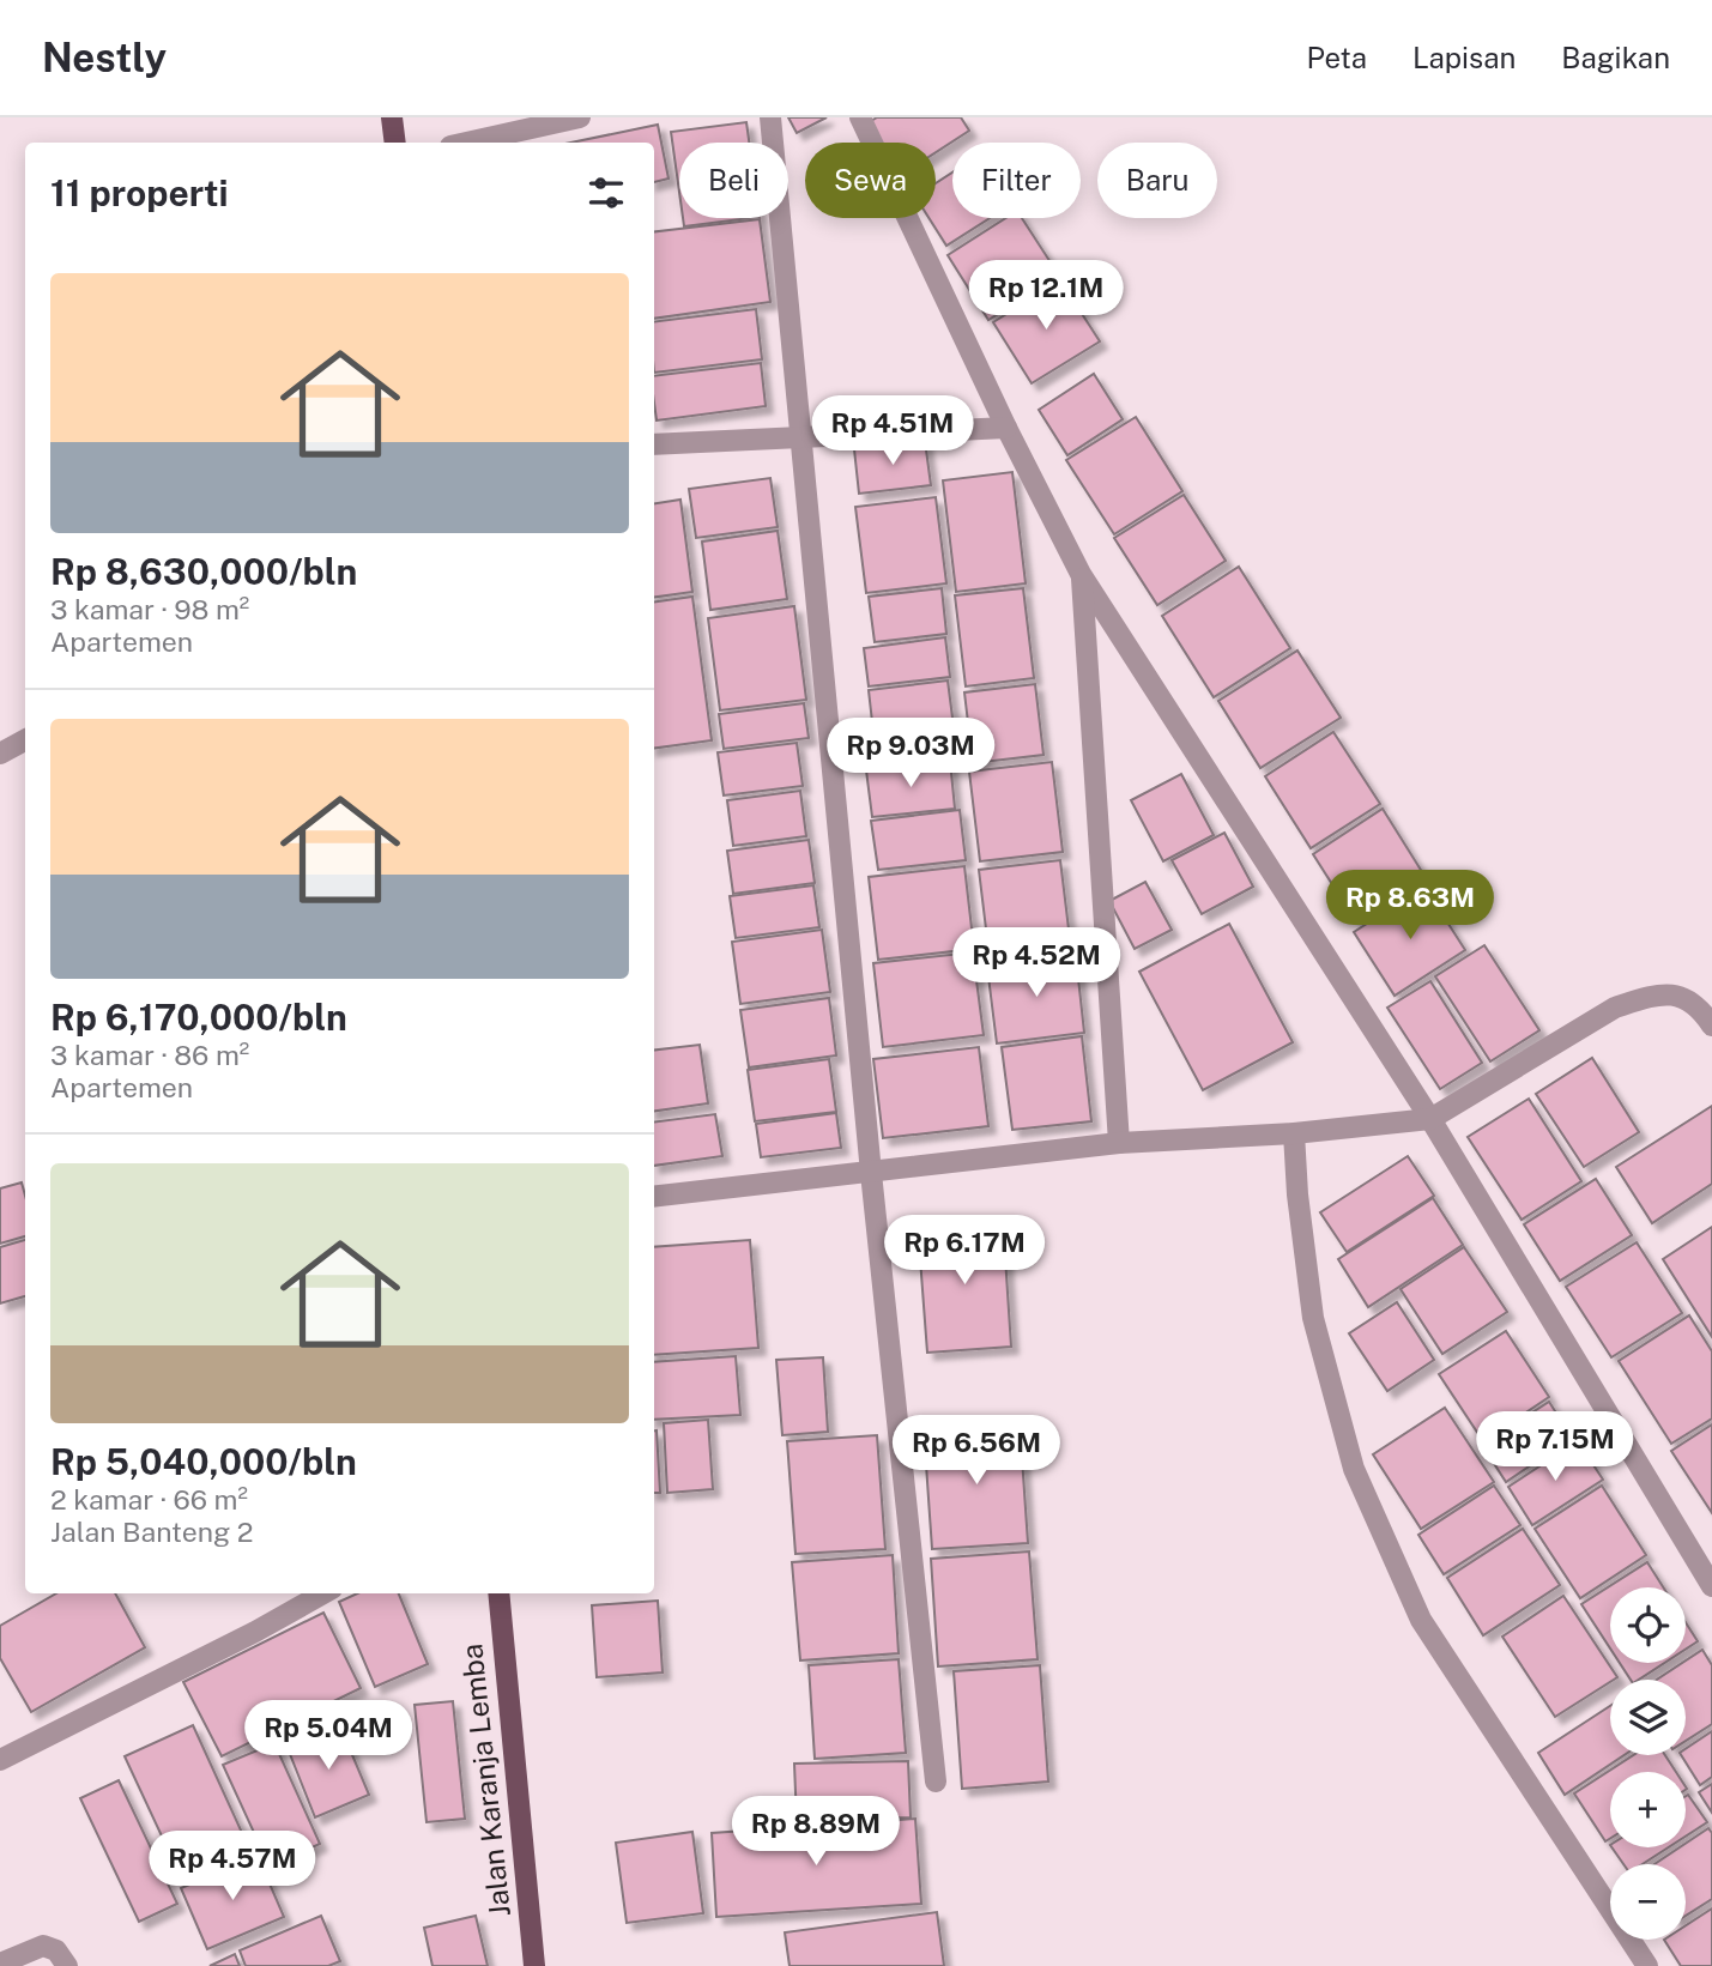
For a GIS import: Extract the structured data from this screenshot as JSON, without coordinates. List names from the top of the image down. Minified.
{"streets":{"main road":["Jalan Karanja Lemba"]},"page":{"header":"Nestly","nav":["Peta","Lapisan","Bagikan"],"chip":["Beli","Sewa","Filter","Baru"],"heading":"11 properti","list":[{"name":"Rp 8,630,000/bln","note":"3 kamar · 98 m² · Apartemen"},{"name":"Rp 6,170,000/bln","note":"3 kamar · 86 m² · Apartemen"},{"name":"Rp 5,040,000/bln","note":"2 kamar · 66 m² · Jalan Banteng 2"}],"price":["Rp 12.1M","Rp 4.51M","Rp 9.03M","Rp 8.63M","Rp 4.52M","Rp 6.17M","Rp 7.15M","Rp 6.56M","Rp 5.04M","Rp 8.89M","Rp 4.57M"],"map_buttons":["+","−"]}}
